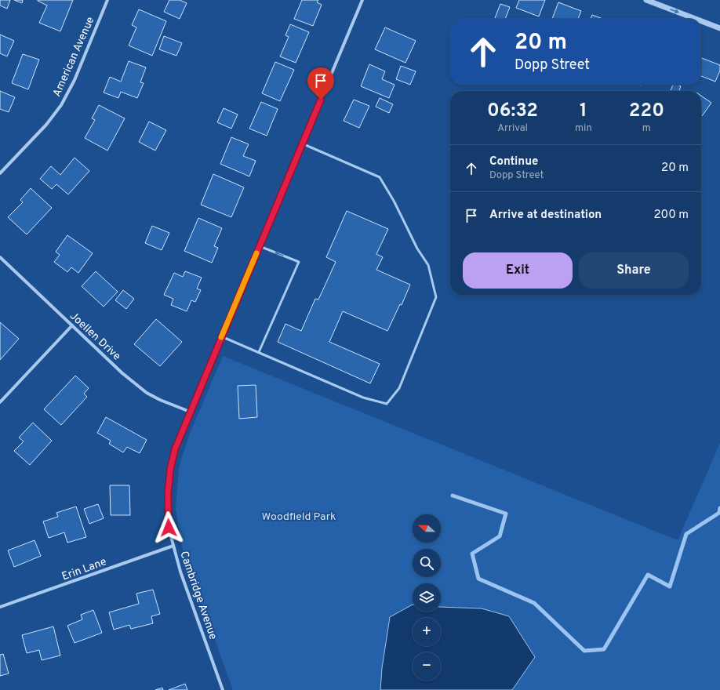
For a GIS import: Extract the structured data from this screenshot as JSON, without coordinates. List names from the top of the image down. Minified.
{"streets":{"street":["American Avenue","Joellen Drive","Erin Lane","Cambridge Avenue"]},"crossings":[["Joellen Drive","Cambridge Avenue"],["Erin Lane","Cambridge Avenue"]],"parks":["Woodfield Park"],"north":"left","page":{"turn":["20 m","Dopp Street"],"eta":["06:32","Arrival","1","min","220","m"],"list":[{"name":"Continue","note":"Dopp Street","value":"20 m"},{"name":"Arrive at destination","value":"200 m"}],"buttons":["Exit","Share"],"map_buttons":["+","−"]}}
